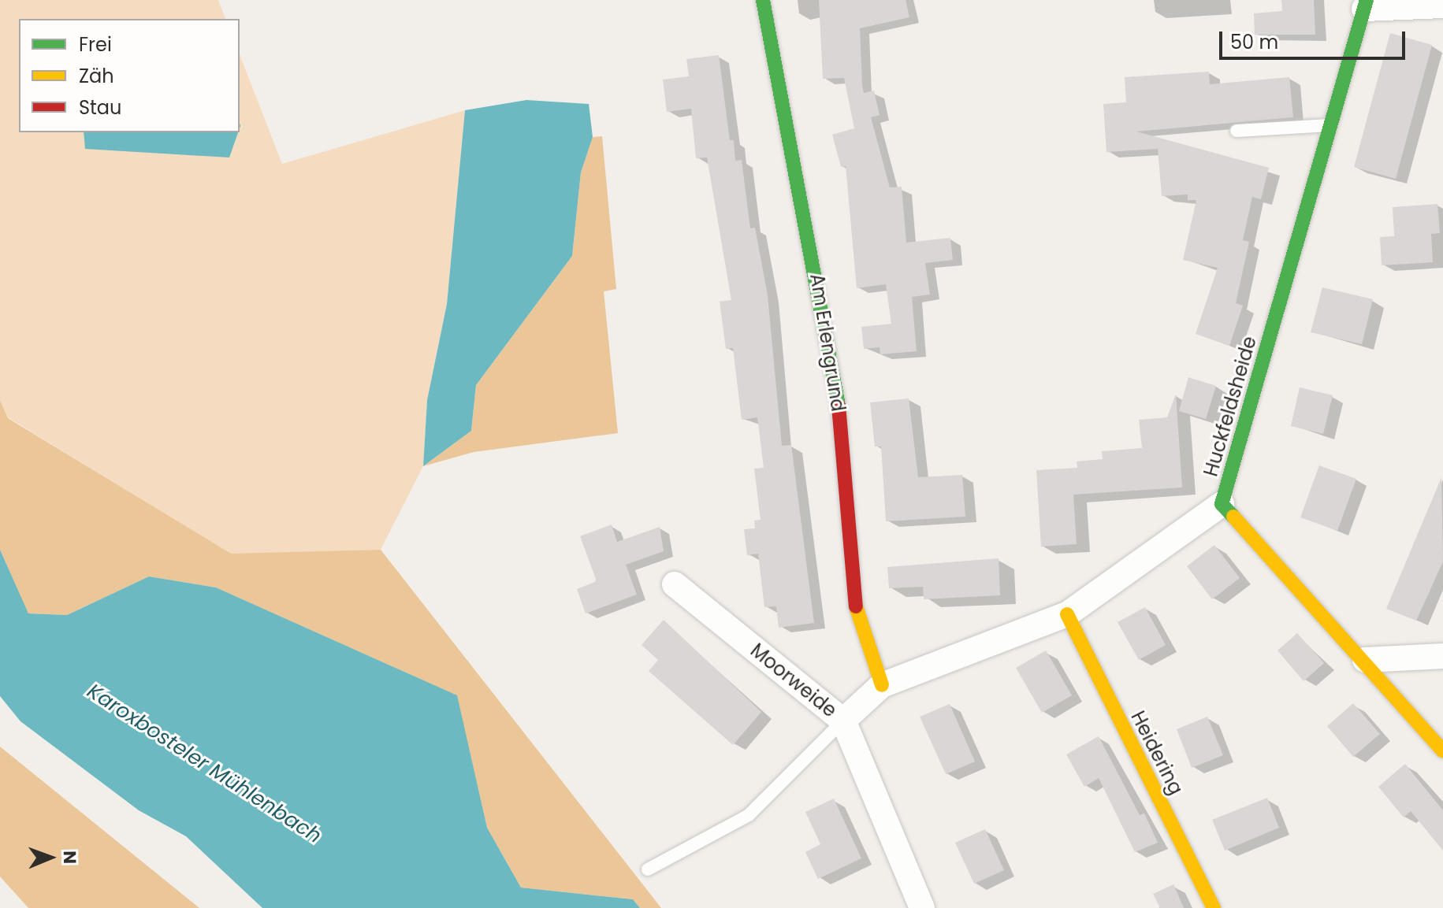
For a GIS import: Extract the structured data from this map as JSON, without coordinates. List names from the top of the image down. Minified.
{"streets":{"street":["Am Erlengrund","Huckfeldsheide","Moorweide","Heidering"]},"water":["Karoxbosteler Mühlenbach"],"legend":["Frei","Zäh","Stau"],"scale_bar":"50 m","north":"right"}
